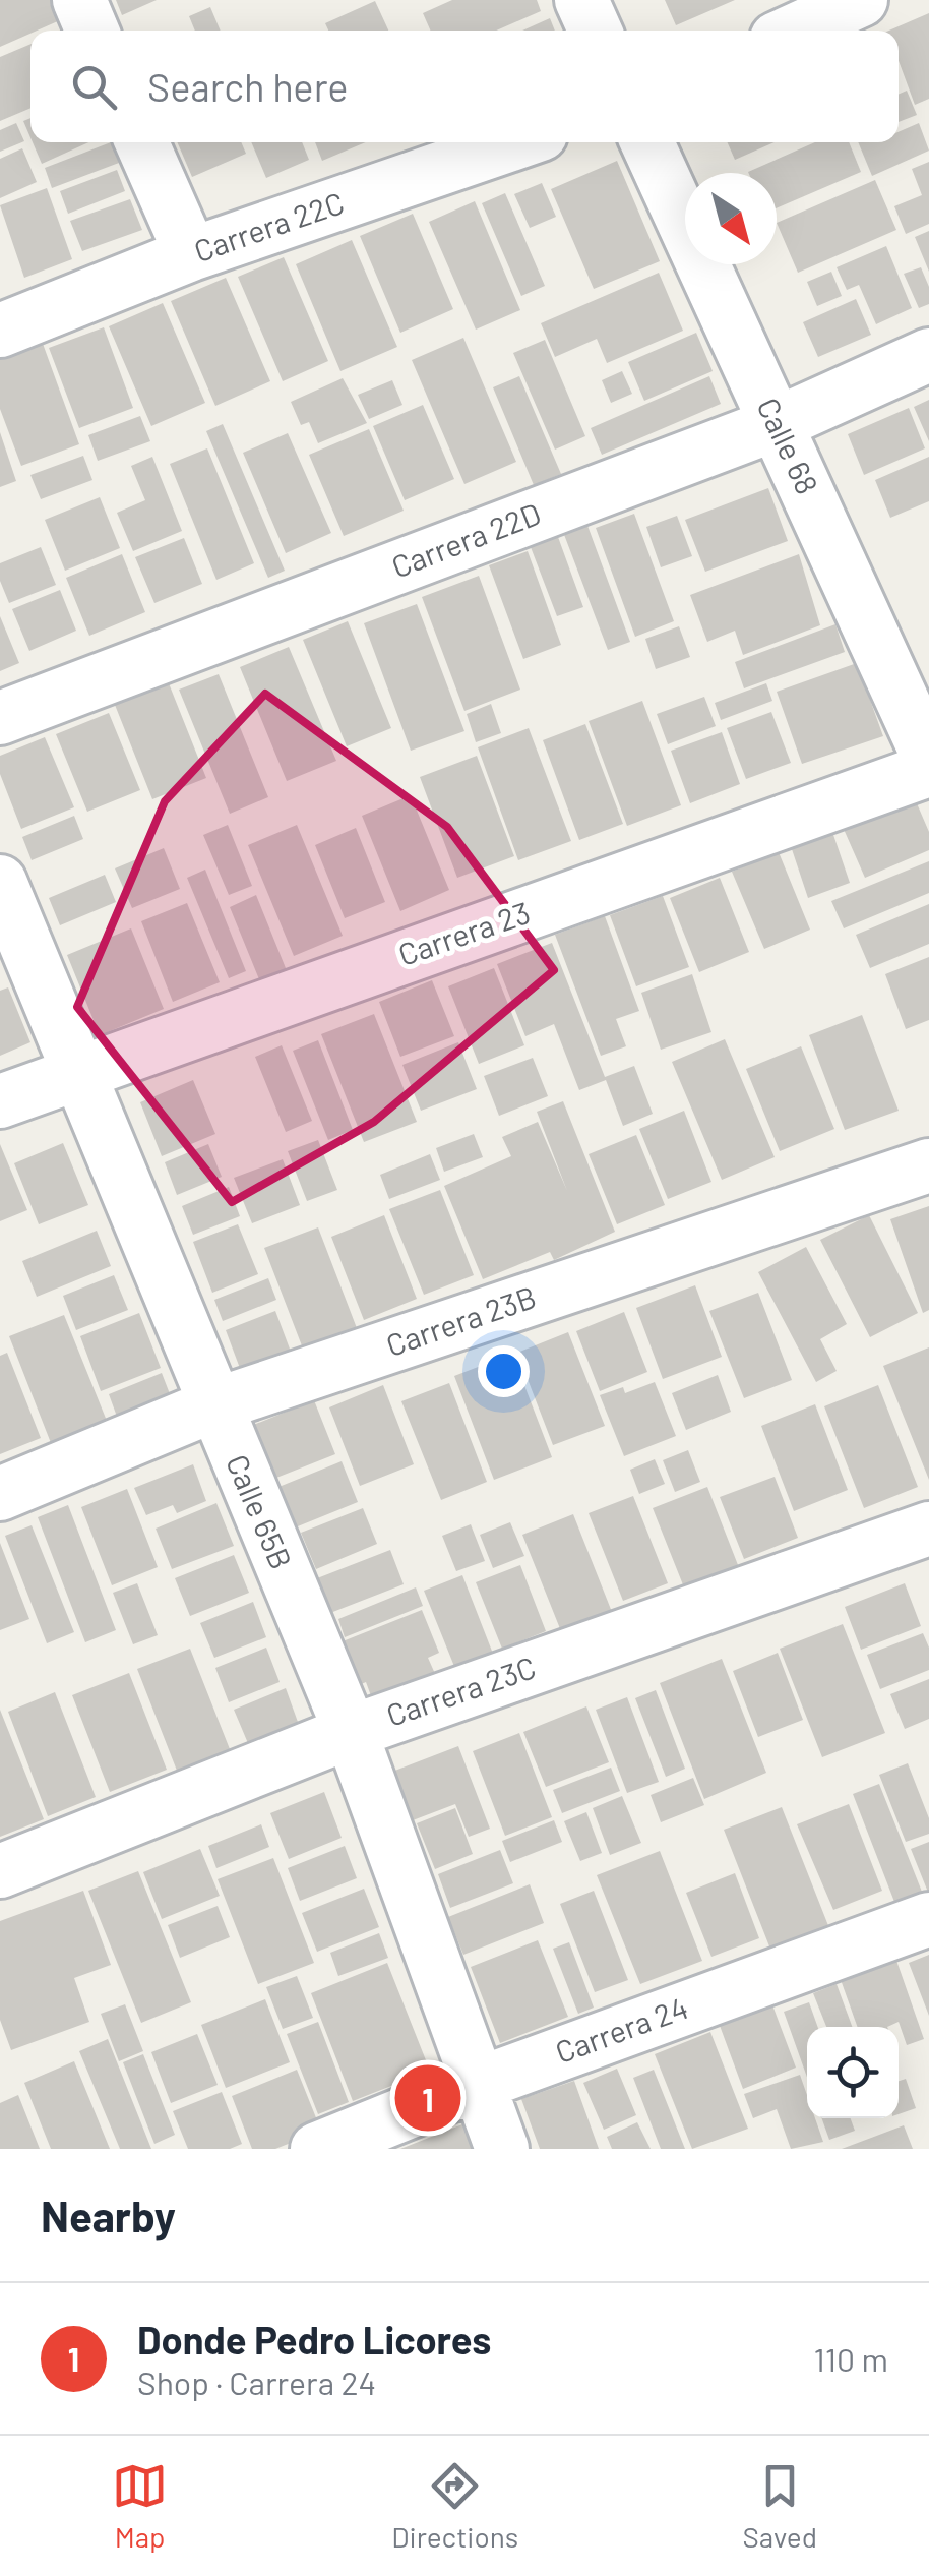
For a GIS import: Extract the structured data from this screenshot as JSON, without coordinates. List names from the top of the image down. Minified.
{"streets":{"street":["Carrera 22C","Calle 68","Carrera 22D","Carrera 23","Carrera 23B","Calle 65B","Carrera 23C","Carrera 24"]},"crossings":[["Calle 68","Carrera 22D"],["Carrera 23","Calle 65B"],["Carrera 23B","Calle 65B"],["Calle 65B","Carrera 23C"],["Calle 65B","Carrera 24"]],"north":"bottom right","page":{"search":"Search here","pins":"1","heading":"Nearby","list":[{"mark":"1","name":"Donde Pedro Licores","note":"Shop · Carrera 24","value":"110 m"}],"nav":["Map","Directions","Saved"]}}
